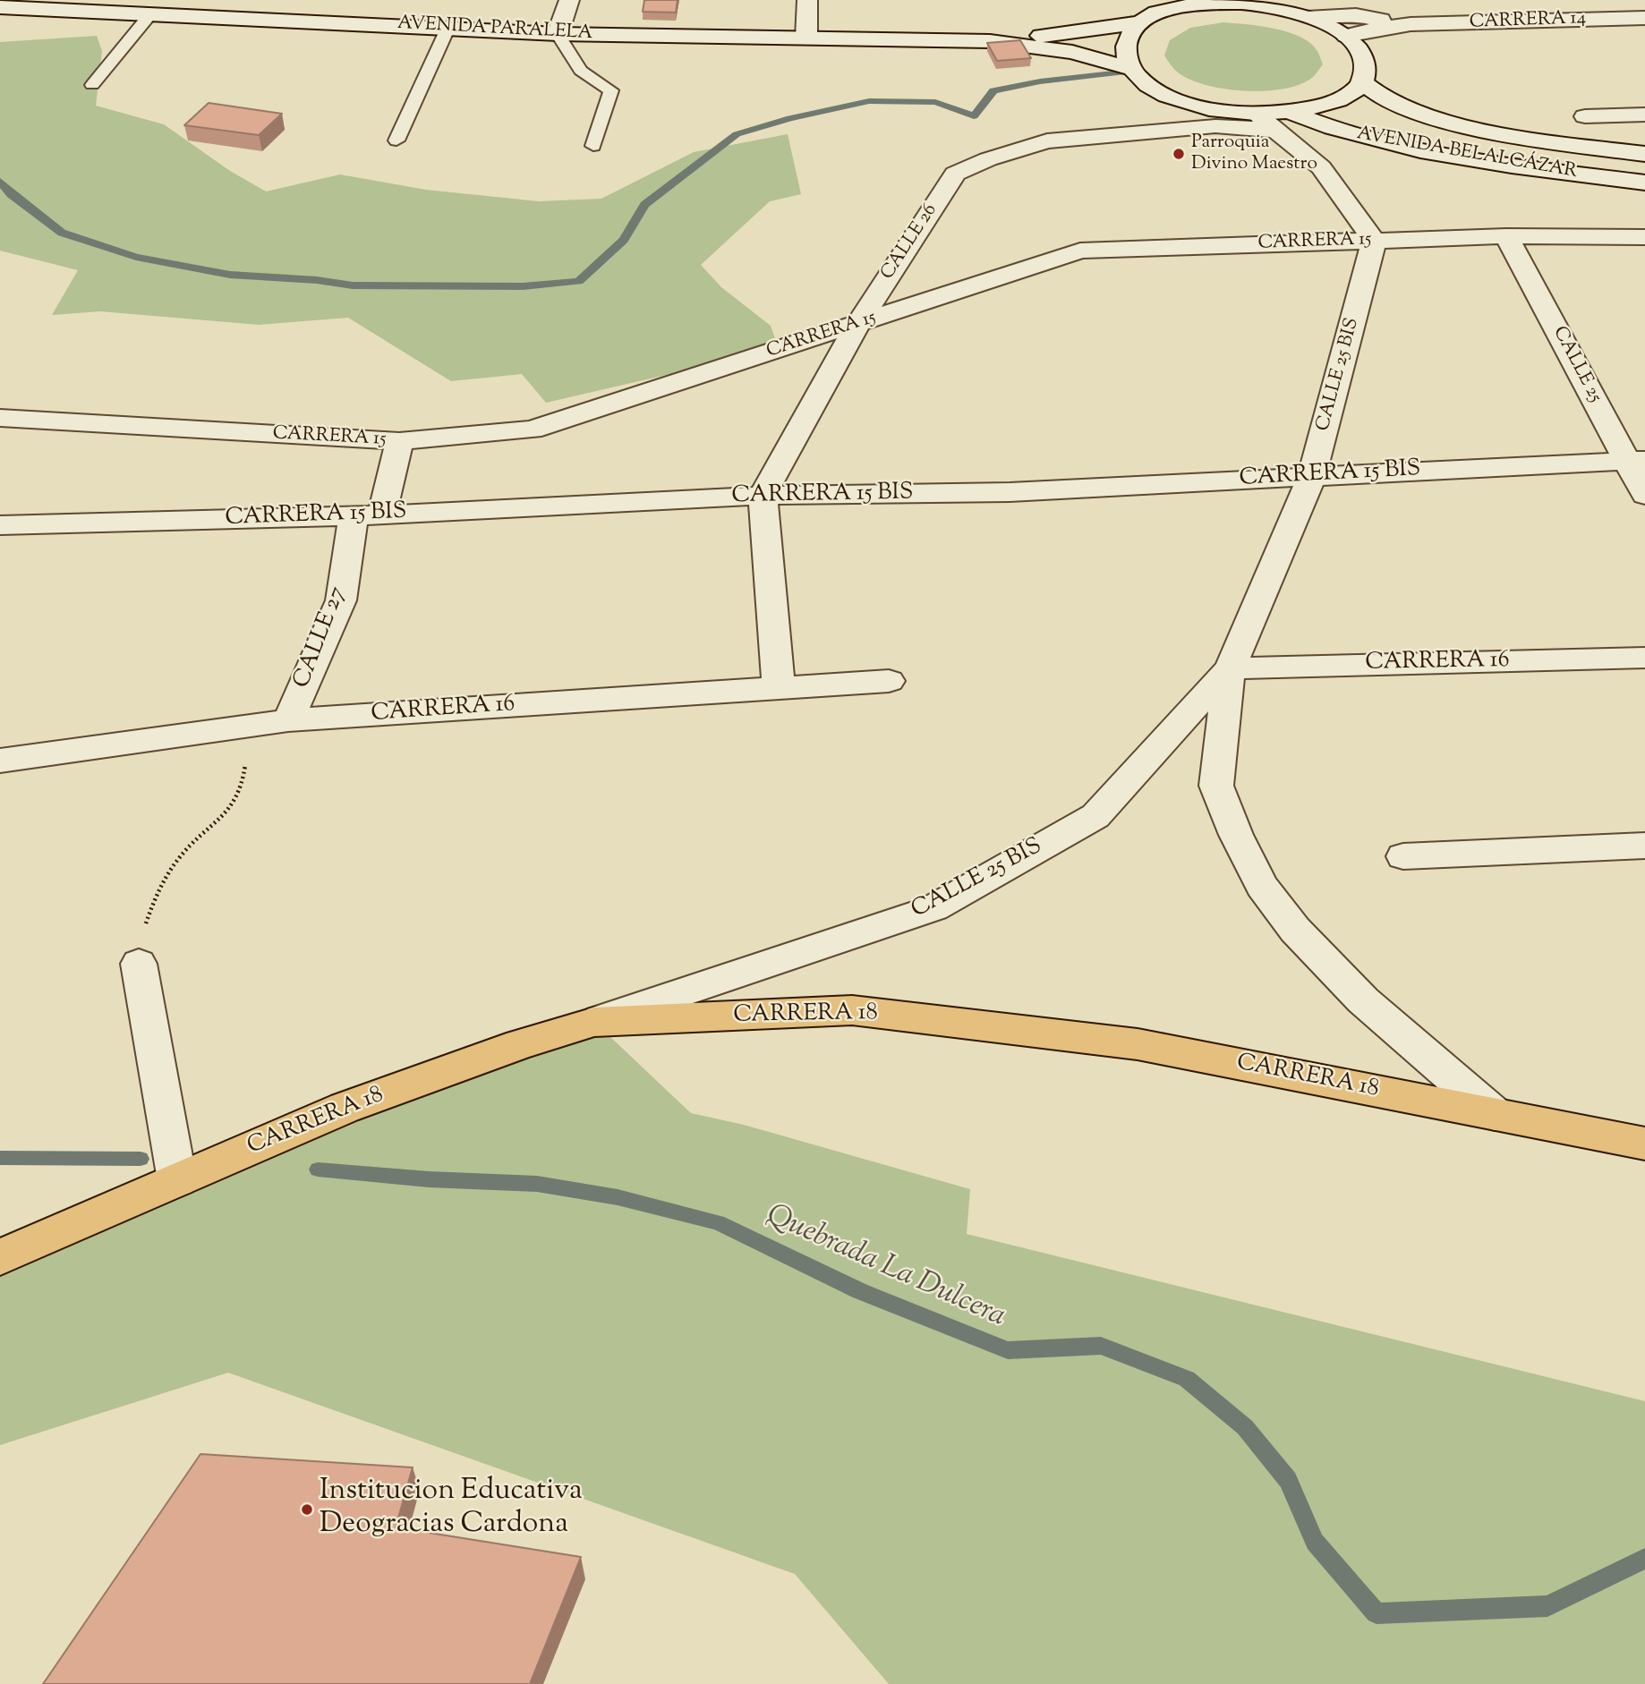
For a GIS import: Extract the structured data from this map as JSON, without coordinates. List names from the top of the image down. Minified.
{"streets":{"main road":["CARRERA 18"],"street":["CARRERA 14","AVENIDA PARALELA","AVENIDA BELALCÁZAR","CALLE 26","CARRERA 15","CALLE 25","CALLE 25 BIS","CARRERA 15 BIS","CALLE 27","CARRERA 16"]},"crossings":[["CARRERA 14","AVENIDA PARALELA"],["AVENIDA BELALCÁZAR","CALLE 26"],["CALLE 26","CARRERA 15"],["CALLE 26","CARRERA 15 BIS"],["CARRERA 15","CALLE 25"],["CARRERA 15","CALLE 25 BIS"],["CARRERA 15","CALLE 27"],["CALLE 25","CARRERA 15 BIS"],["CALLE 25 BIS","CARRERA 15 BIS"],["CALLE 25 BIS","CARRERA 16"],["CALLE 25 BIS","CARRERA 18"],["CARRERA 15 BIS","CALLE 27"],["CALLE 27","CARRERA 16"]],"water":["Quebrada La Dulcera"],"places":["Parroquia Divino Maestro","Institucion Educativa Deogracias Cardona"]}
